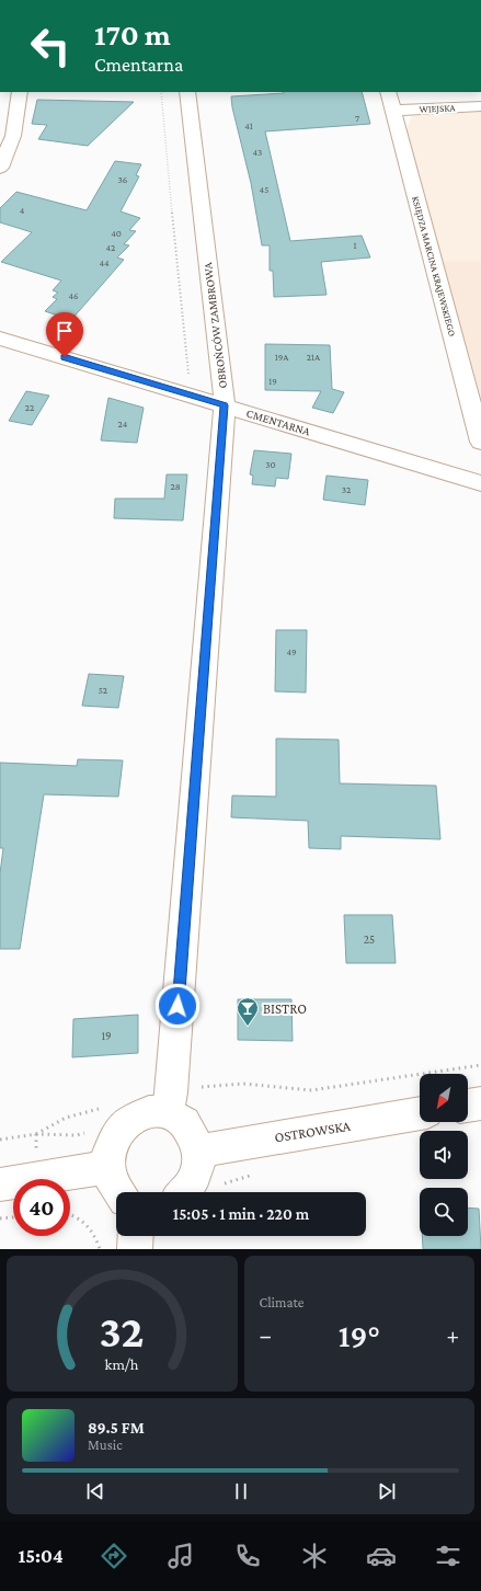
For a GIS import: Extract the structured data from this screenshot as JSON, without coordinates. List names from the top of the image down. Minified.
{"streets":{"street":["WIEJSKA","KSIĘDZA MARCINA KRAJEWSKIEGO","OBROŃCÓW ZAMBROWA","CMENTARNA","OSTROWSKA"]},"crossings":[["WIEJSKA","KSIĘDZA MARCINA KRAJEWSKIEGO"],["OBROŃCÓW ZAMBROWA","CMENTARNA"]],"places":{"bar":["BISTRO"]},"house_numbers":["7","41","43","36","45","4","40","1","42","44","46","19A","21A","19","22","24","30","28","32","49","52","25","19"],"north":"bottom left","page":{"turn":["170 m","Cmentarna"],"limit":"40","trip":"15:05 · 1 min · 220 m","tile":"Climate","heat":["−","19°","+"],"song":["89.5 FM","Music"],"tabs":"15:04","gauge":["32","km/h"]}}
